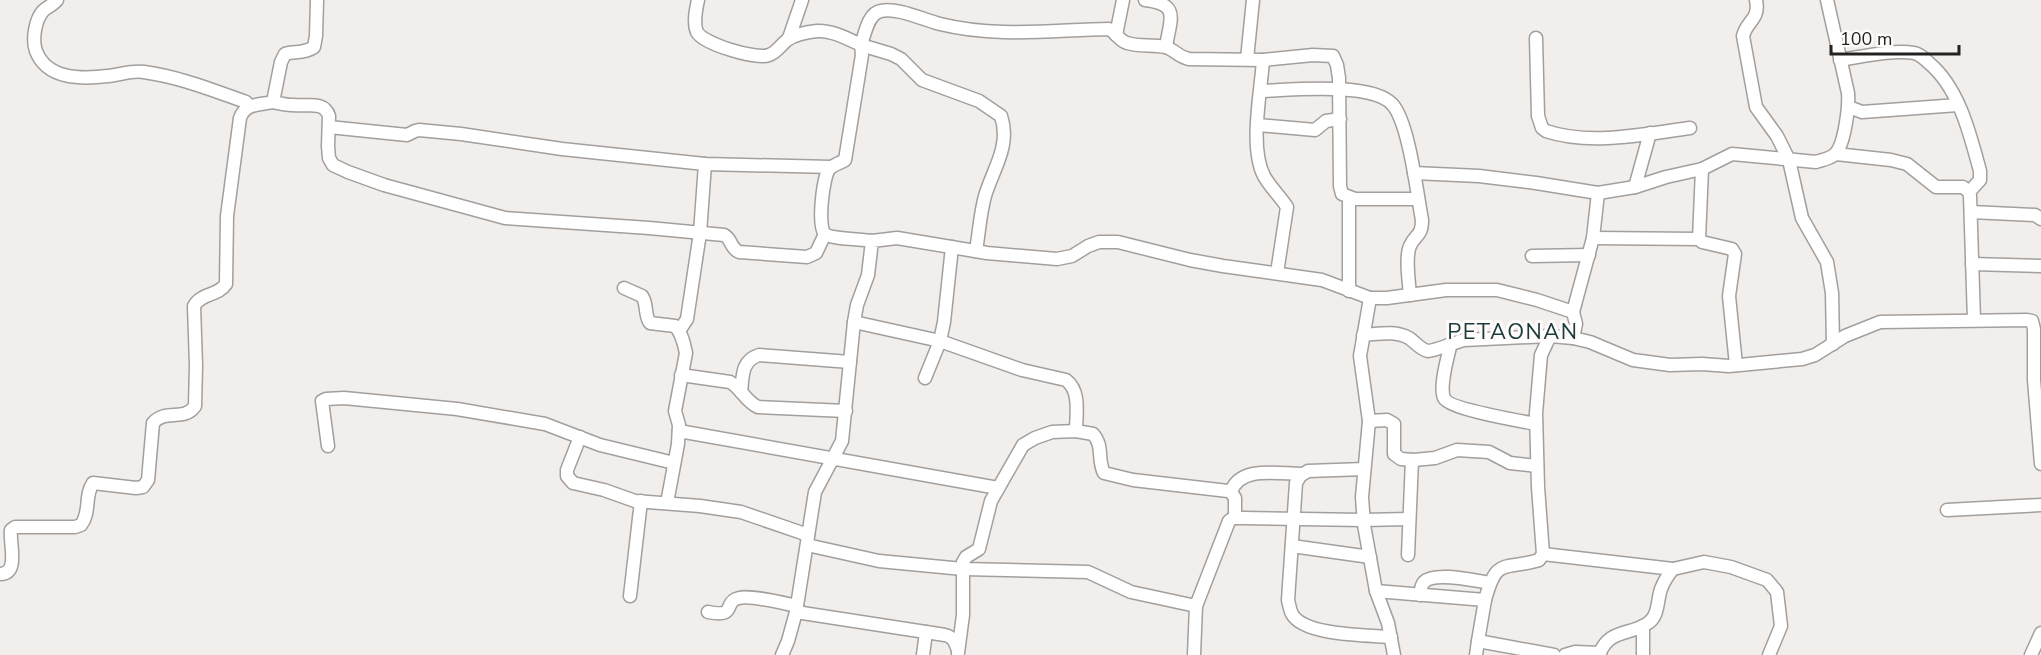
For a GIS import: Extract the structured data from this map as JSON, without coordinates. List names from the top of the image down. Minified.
{"districts":["PETAONAN"],"scale_bar":"100 m"}
